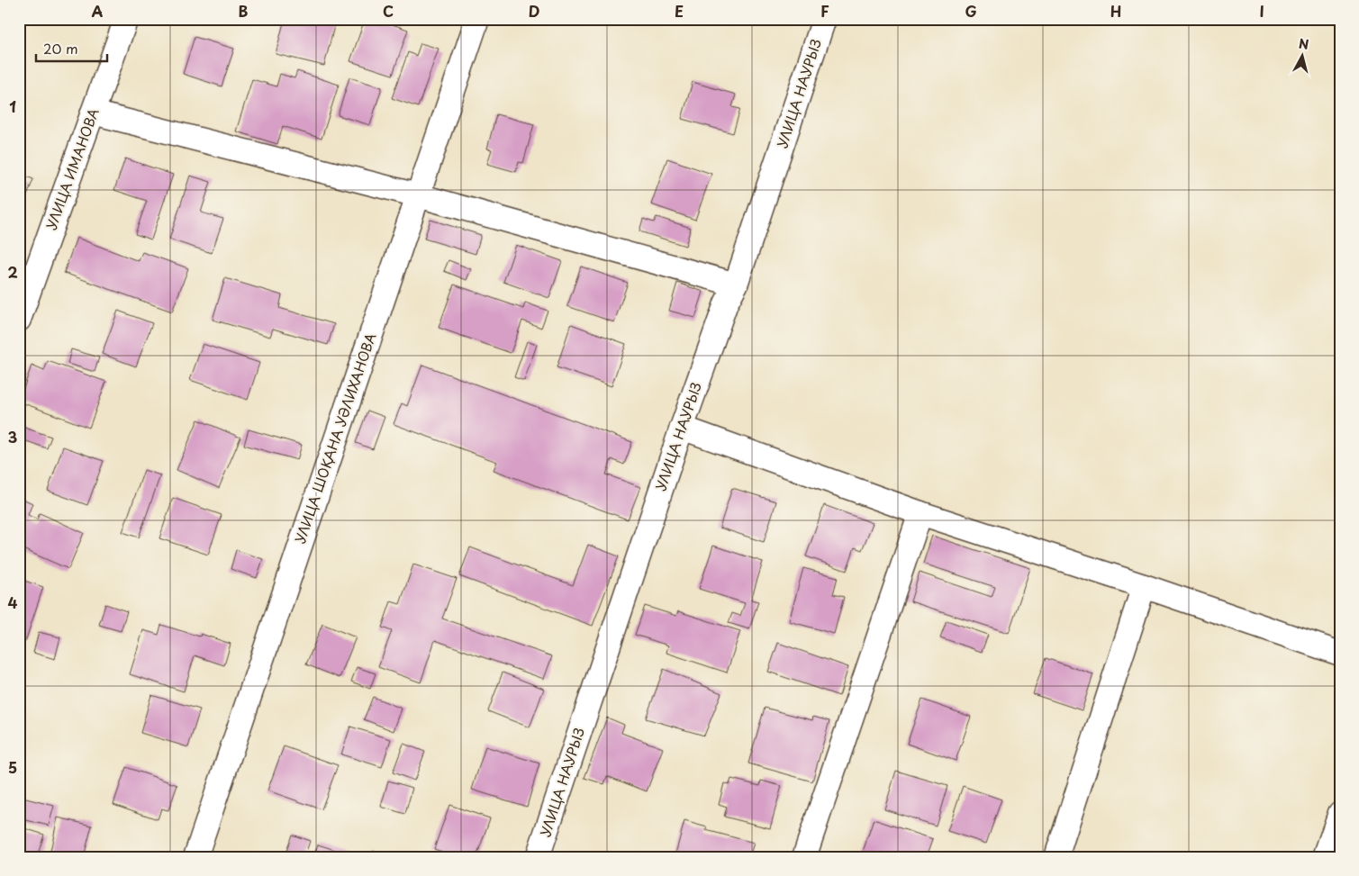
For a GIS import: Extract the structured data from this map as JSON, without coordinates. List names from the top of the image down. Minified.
{"streets":{"street":["УЛИЦА НАУРЫЗ","УЛИЦА ИМАНОВА","УЛИЦА ШОҚАНА УӘЛИХАНОВА"]},"scale_bar":"20 m","north":"top","grid":{"columns":["A","B","C","D","E","F","G","H","I"],"rows":["1","2","3","4","5"]}}
